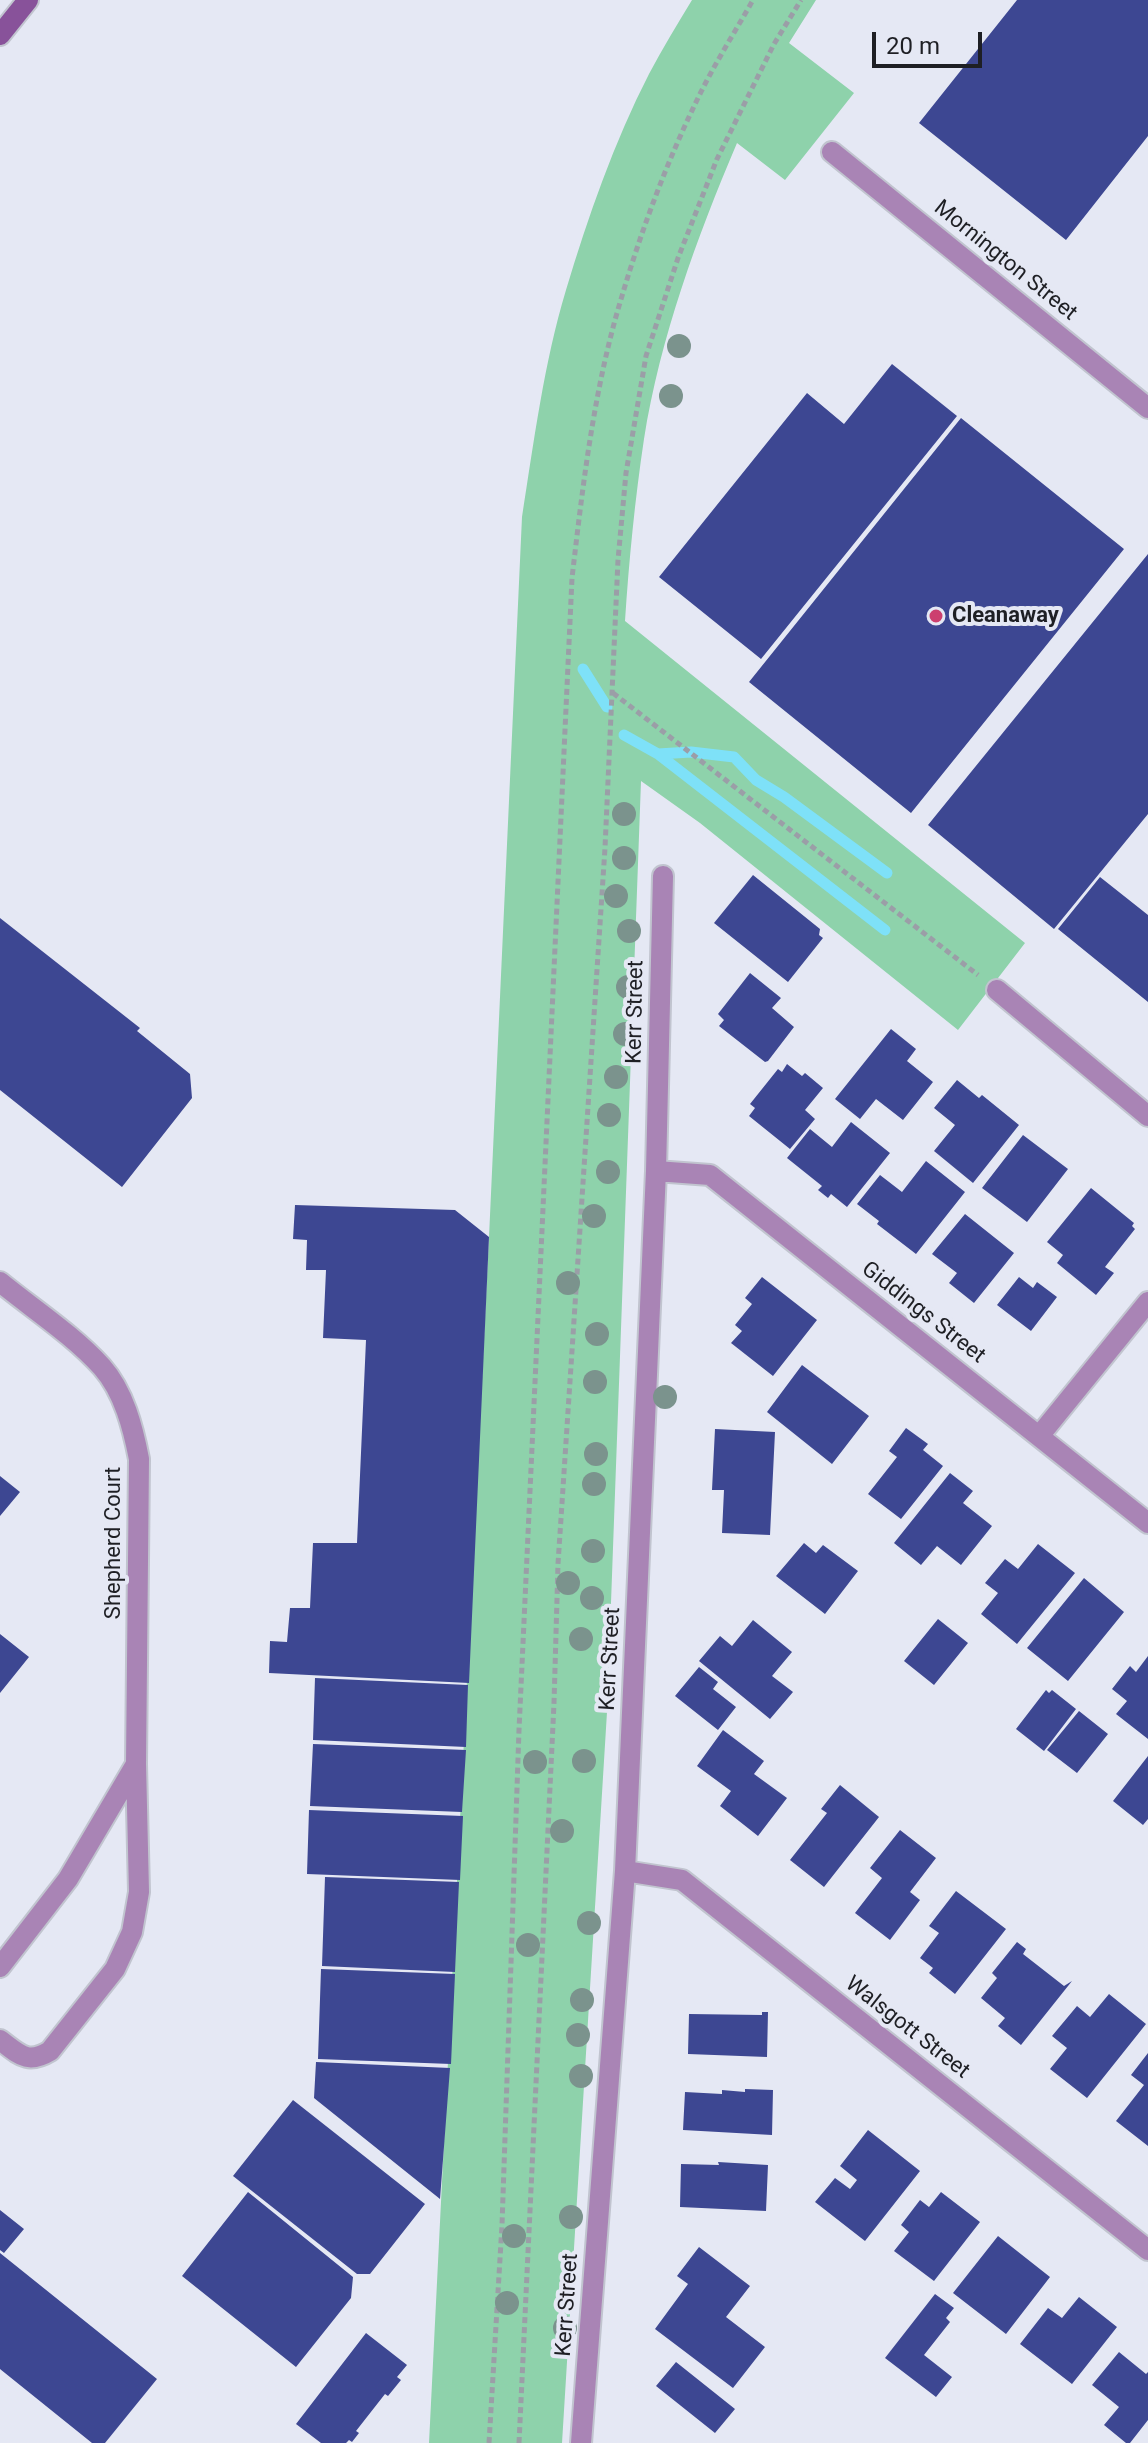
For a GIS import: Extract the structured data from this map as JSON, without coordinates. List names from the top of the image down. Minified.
{"streets":{"street":["Mornington Street","Kerr Street","Giddings Street","Shepherd Court","Walsgott Street"]},"crossings":[["Kerr Street","Giddings Street"],["Kerr Street","Walsgott Street"]],"places":["Cleanaway"],"scale_bar":"20 m"}
